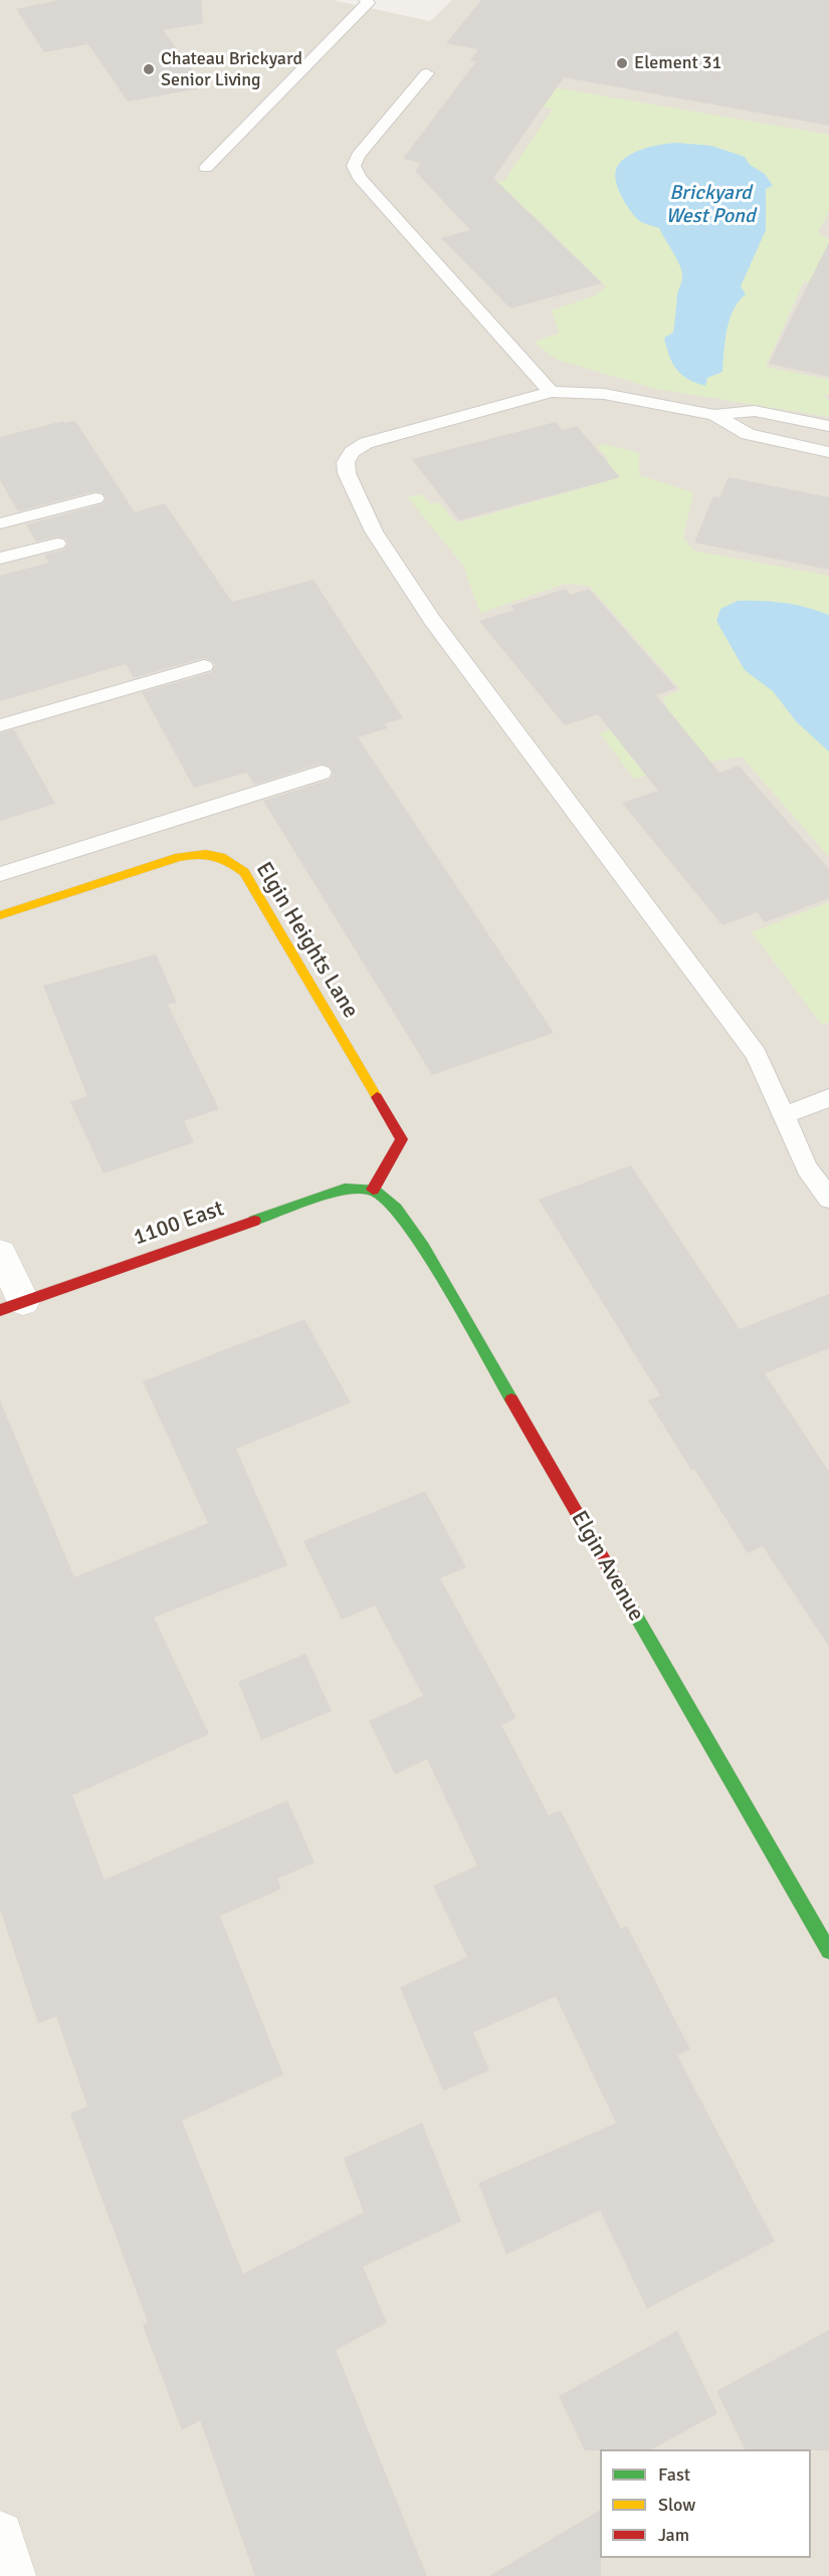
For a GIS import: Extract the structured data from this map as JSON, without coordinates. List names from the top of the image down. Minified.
{"streets":{"street":["Elgin Heights Lane","1100 East","Elgin Avenue"]},"crossings":[["Elgin Heights Lane","1100 East"],["Elgin Heights Lane","Elgin Avenue"],["1100 East","Elgin Avenue"]],"water":["Brickyard West Pond"],"places":["Element 31","Chateau Brickyard Senior Living"],"legend":["Fast","Slow","Jam"]}
